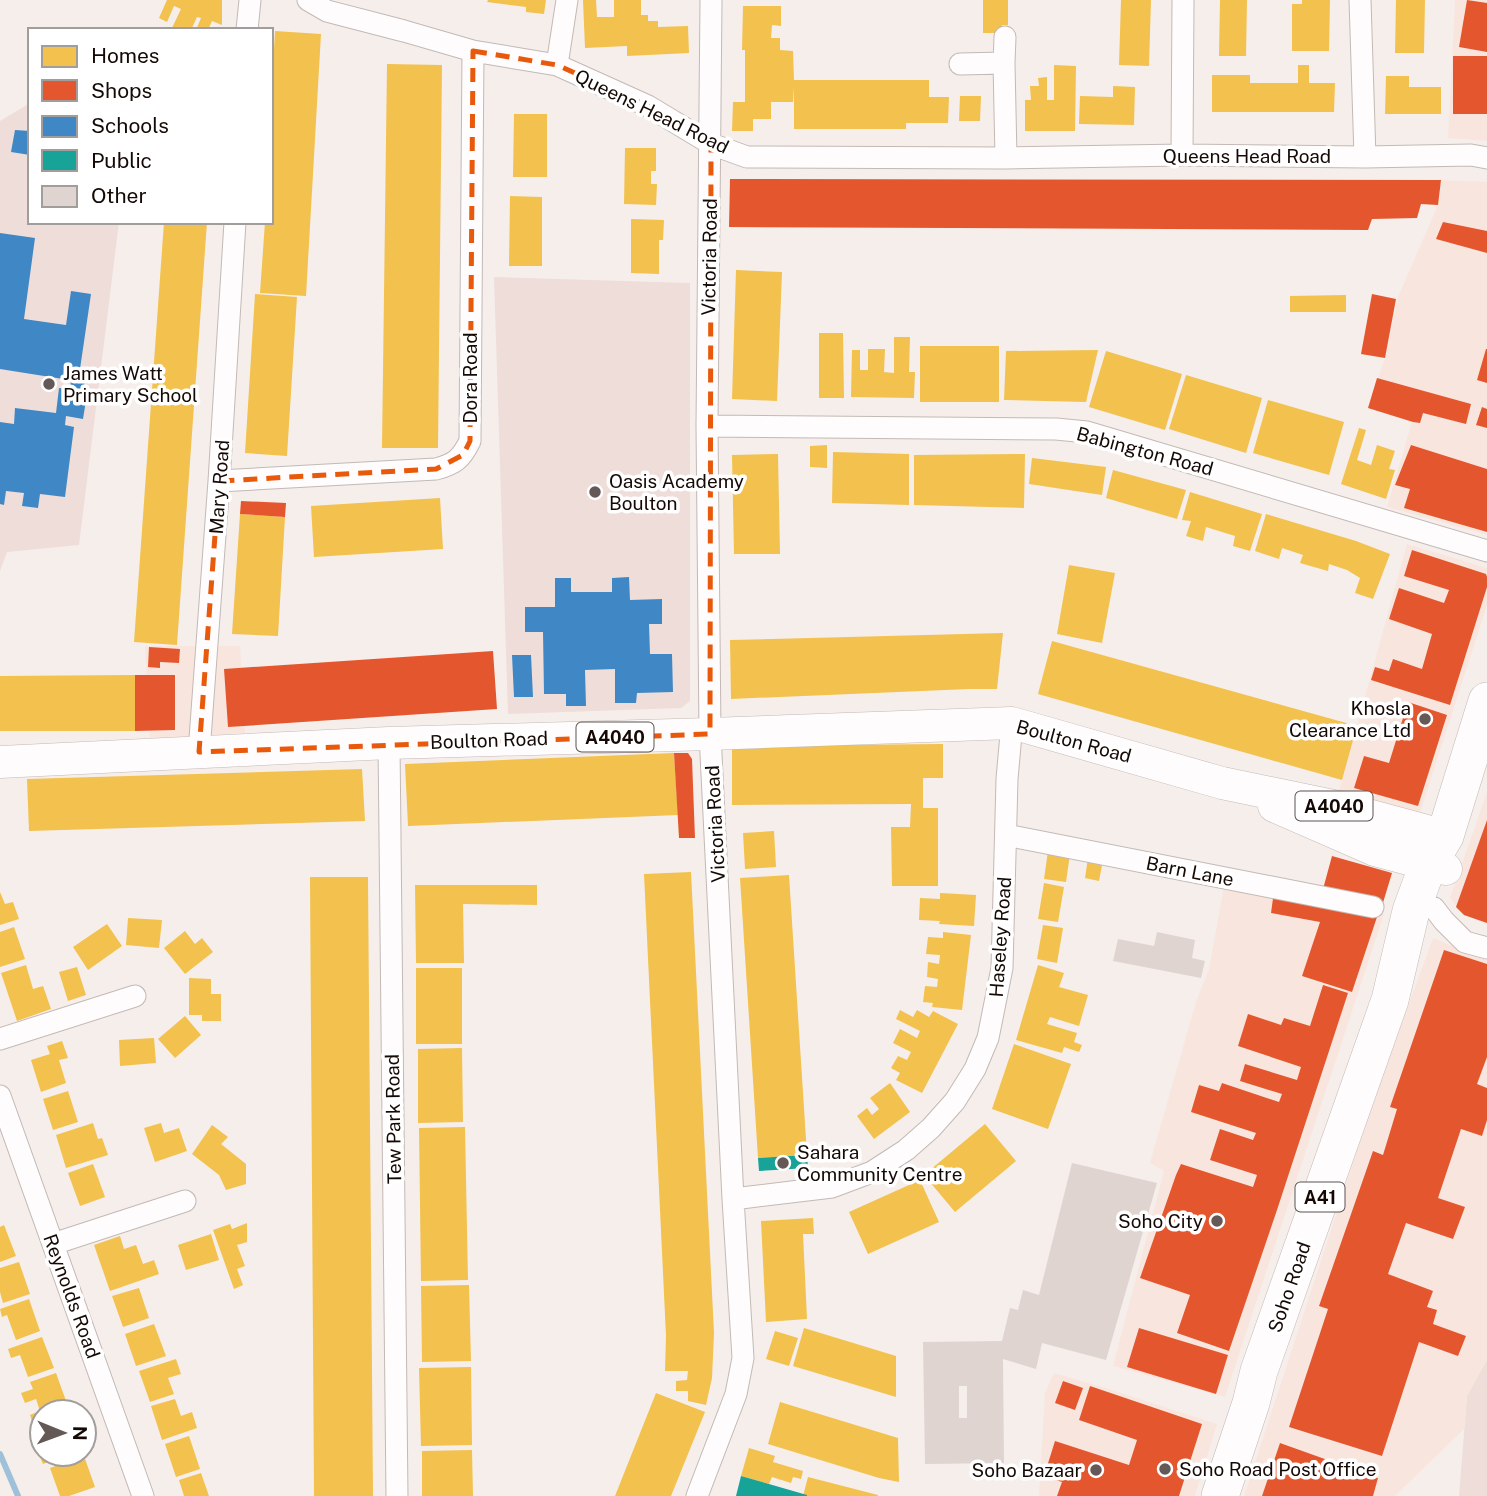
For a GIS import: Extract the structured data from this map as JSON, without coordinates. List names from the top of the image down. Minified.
{"streets":{"highway":["A41","Soho Road"],"main road":["A4040","Boulton Road"],"street":["Queens Head Road","Victoria Road","Dora Road","Babington Road","Mary Road","Barn Lane","Haseley Road","Tew Park Road","Reynolds Road"]},"crossings":[["Queens Head Road","Victoria Road"],["Queens Head Road","Dora Road"],["Victoria Road","Babington Road"],["Victoria Road","Boulton Road"],["Victoria Road","Haseley Road"],["Dora Road","Mary Road"],["Mary Road","Boulton Road"],["Boulton Road","Haseley Road"],["Boulton Road","Tew Park Road"],["Boulton Road","Soho Road"],["Barn Lane","Haseley Road"]],"places":["James Watt Primary School","Oasis Academy Boulton","Khosla Clearance Ltd","Sahara Community Centre","Soho City","Soho Road Post Office","Soho Bazaar"],"legend":["Homes","Shops","Schools","Public","Other"],"north":"right"}
